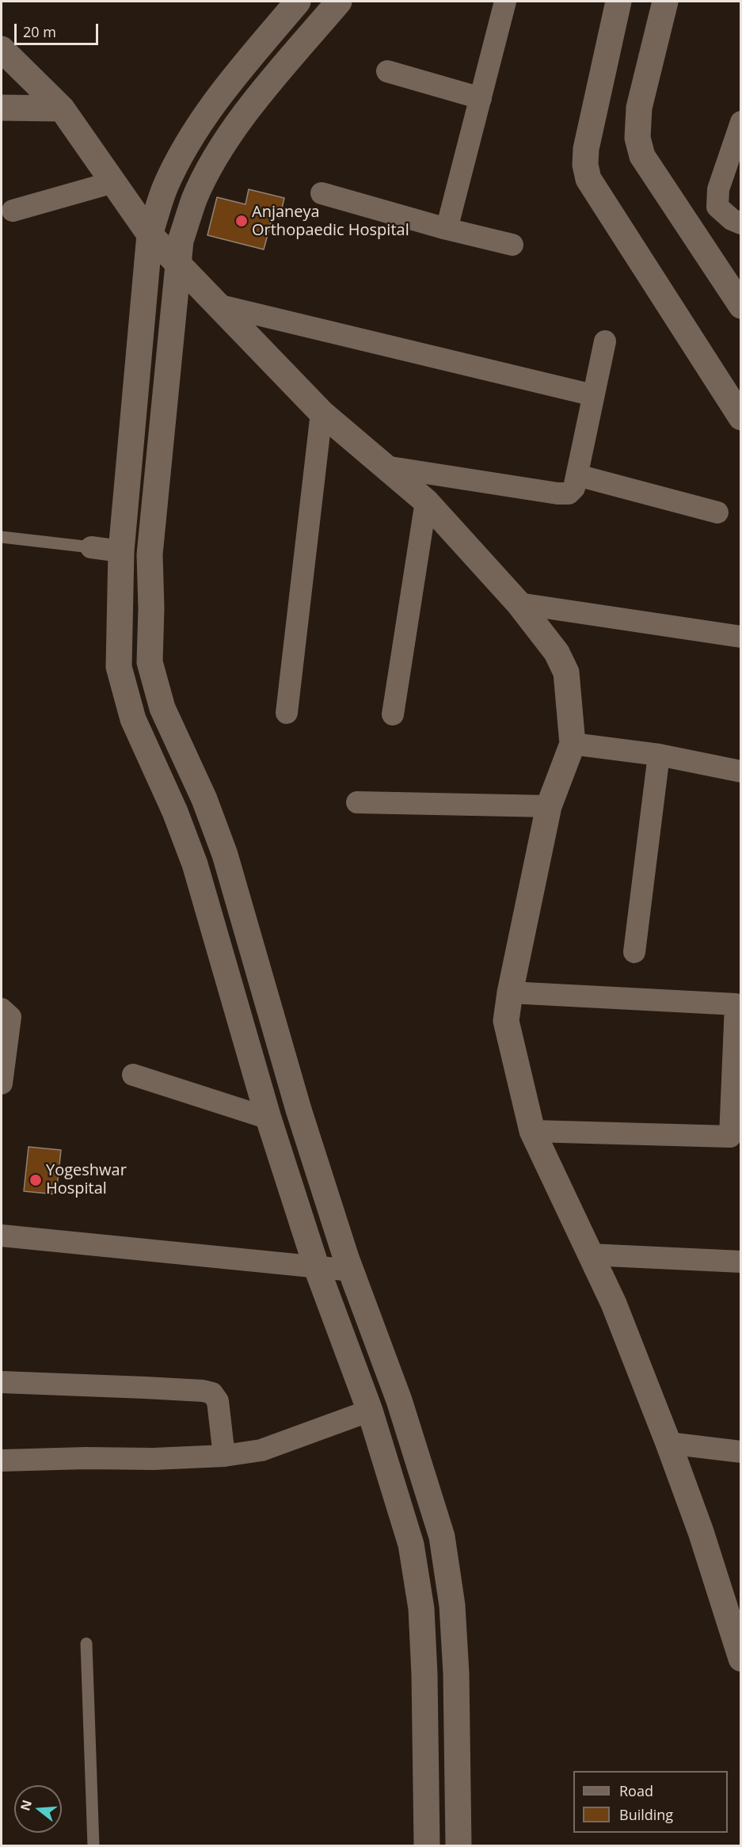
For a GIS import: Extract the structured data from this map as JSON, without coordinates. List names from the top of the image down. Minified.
{"places":["Anjaneya Orthopaedic Hospital","Yogeshwar Hospital"],"legend":["Road","Building"],"scale_bar":"20 m","north":"left"}
